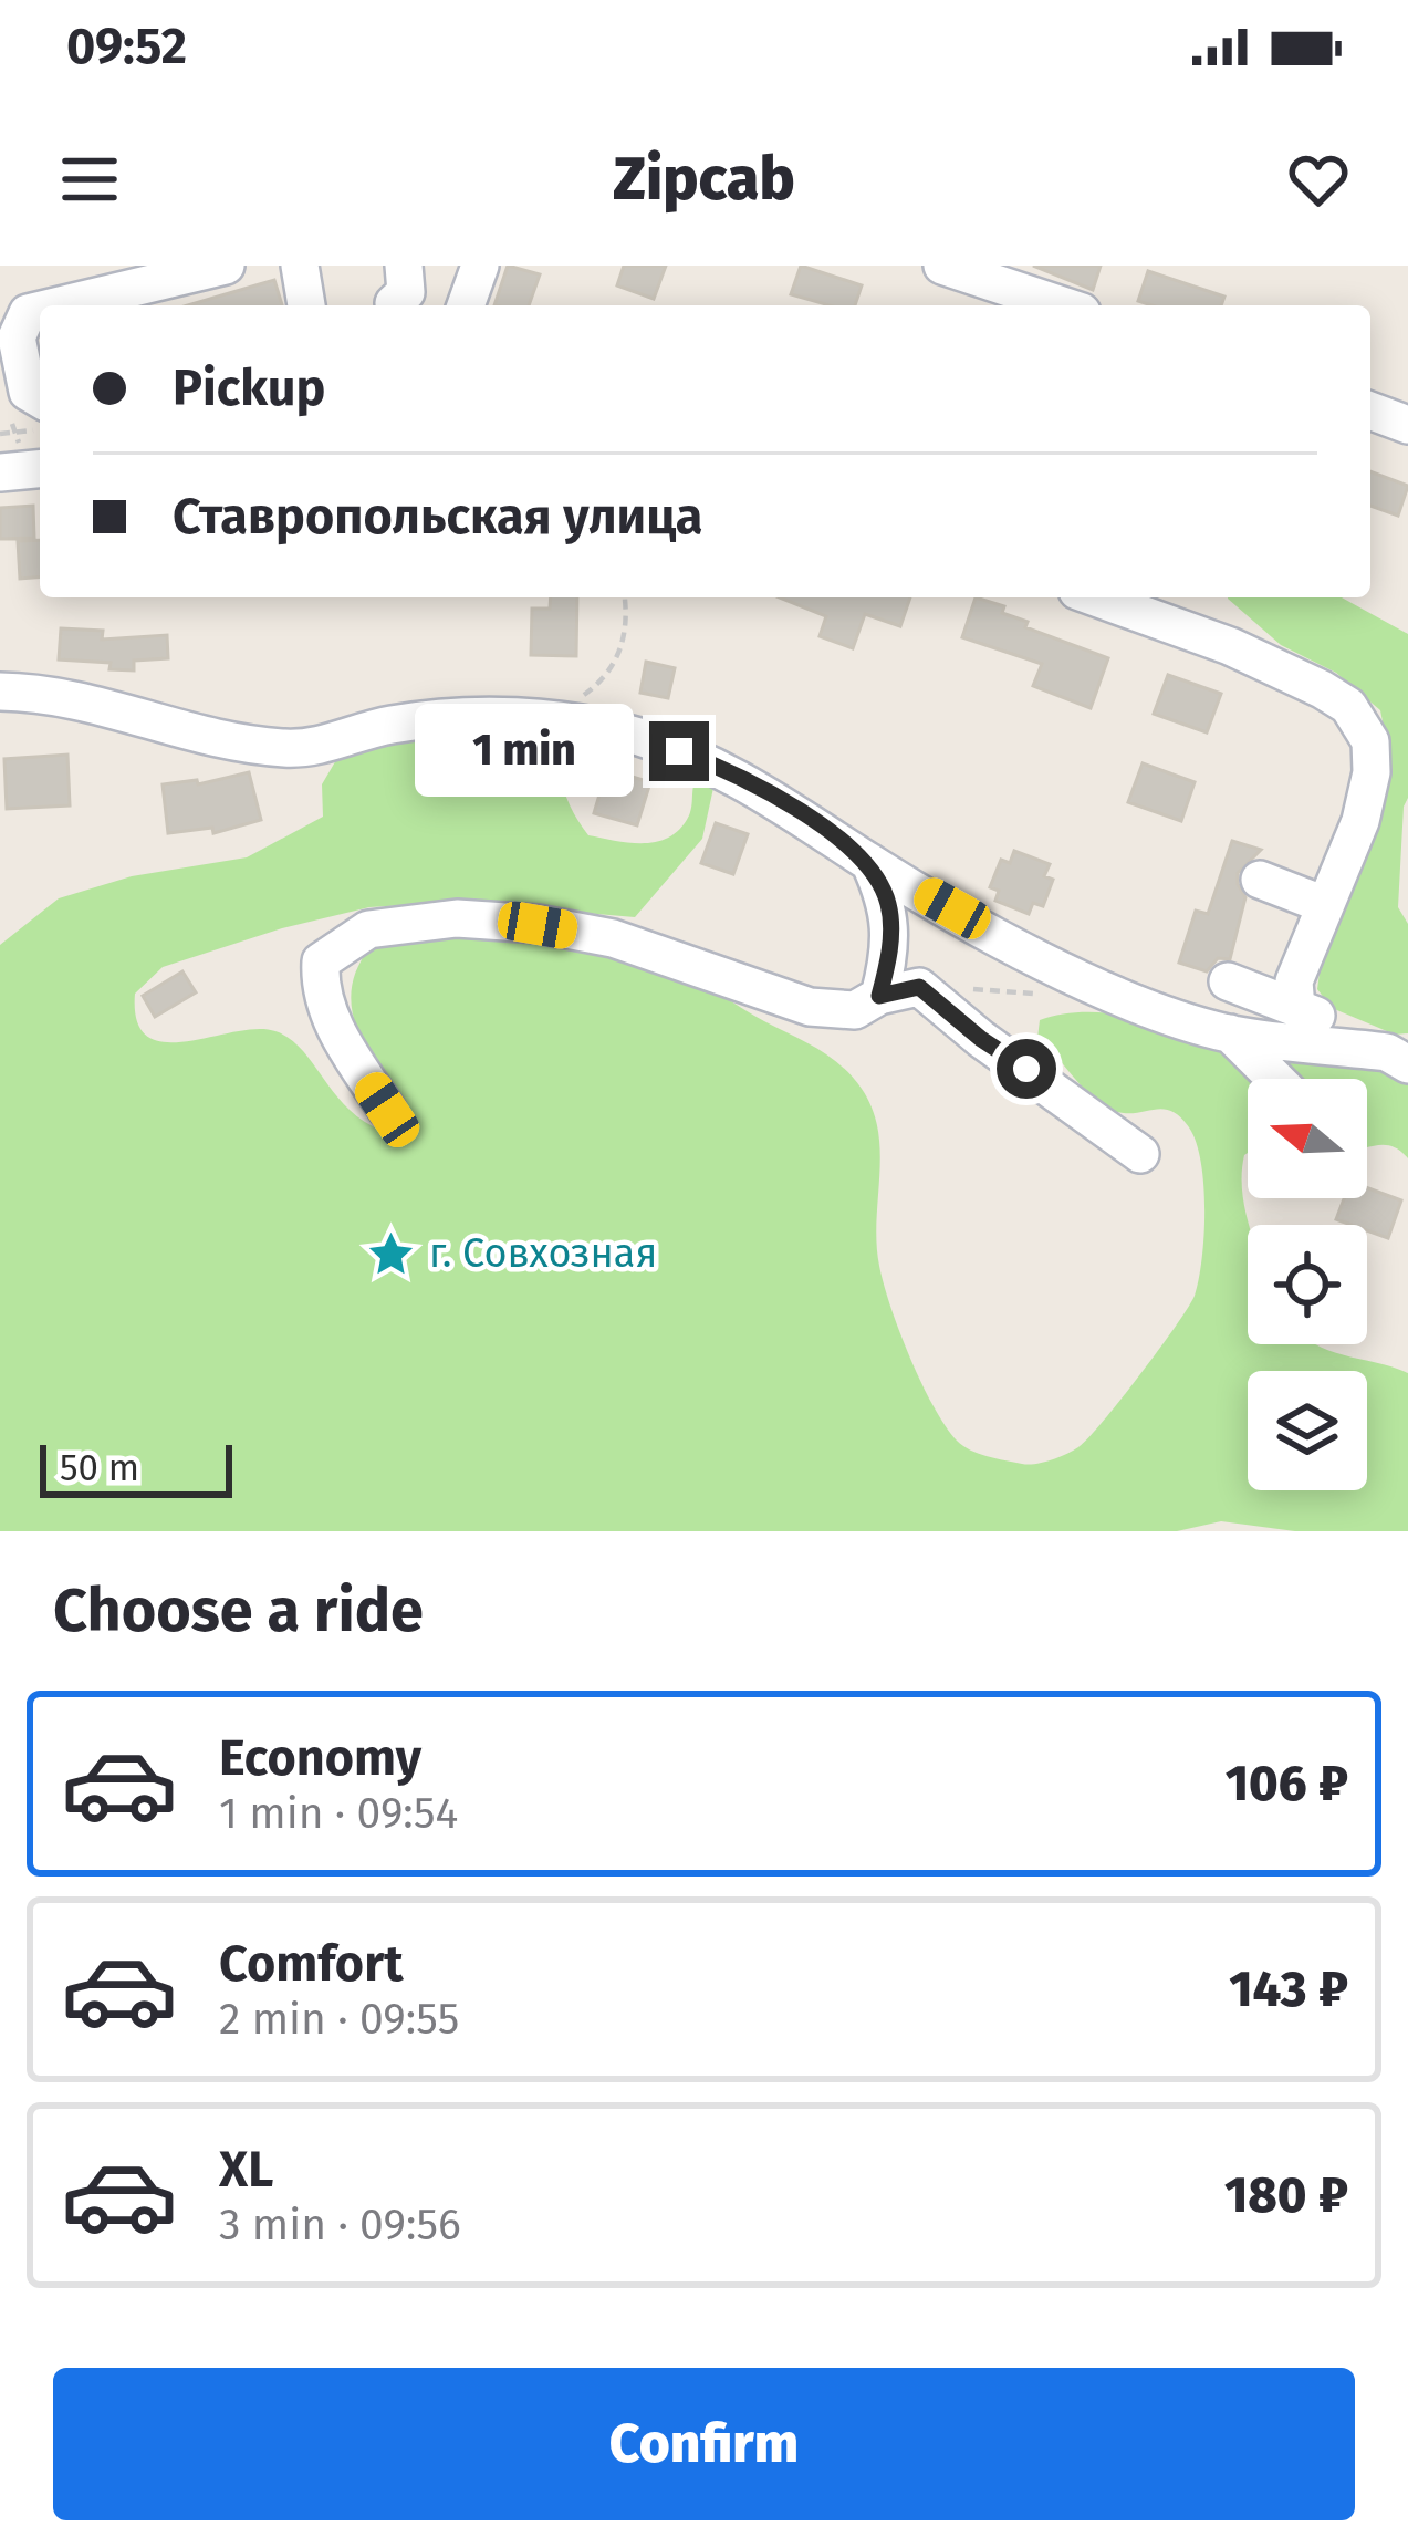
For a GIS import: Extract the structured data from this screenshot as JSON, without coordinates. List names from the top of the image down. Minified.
{"places":{"place":["г. Совхозная"]},"scale_bar":"50 m","north":"left","page":{"status":"09:52","header":"Zipcab","banner":["Pickup","Ставропольская улица"],"bubble":"1 min","scale":"50 m","heading":"Choose a ride","list":[{"name":"Economy","note":"1 min · 09:54","value":"106 ₽"},{"name":"Comfort","note":"2 min · 09:55","value":"143 ₽"},{"name":"XL","note":"3 min · 09:56","value":"180 ₽"}],"buttons":"Confirm"}}
